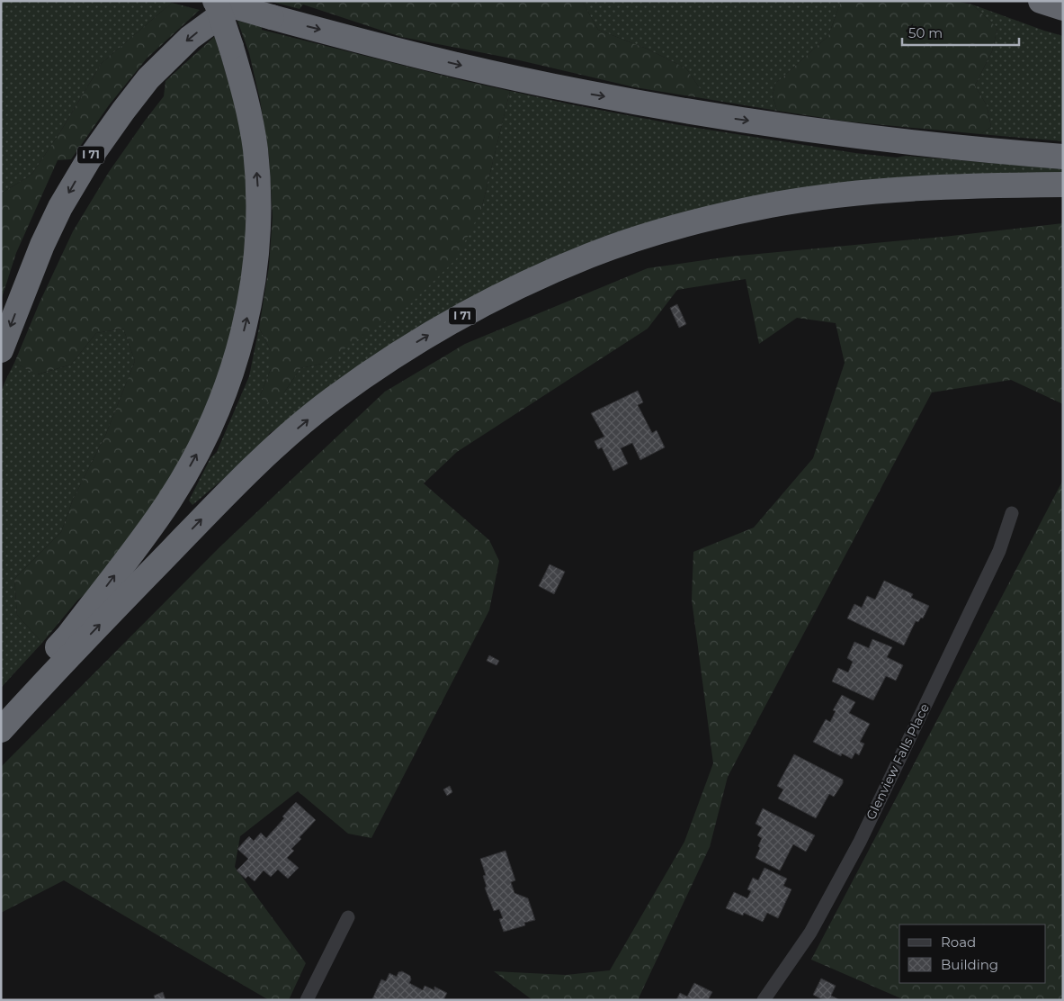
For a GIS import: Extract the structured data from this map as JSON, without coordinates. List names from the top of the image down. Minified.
{"streets":{"highway":["I 71"],"street":["Glenview Falls Place"]},"legend":["Road","Building"],"scale_bar":"50 m"}
